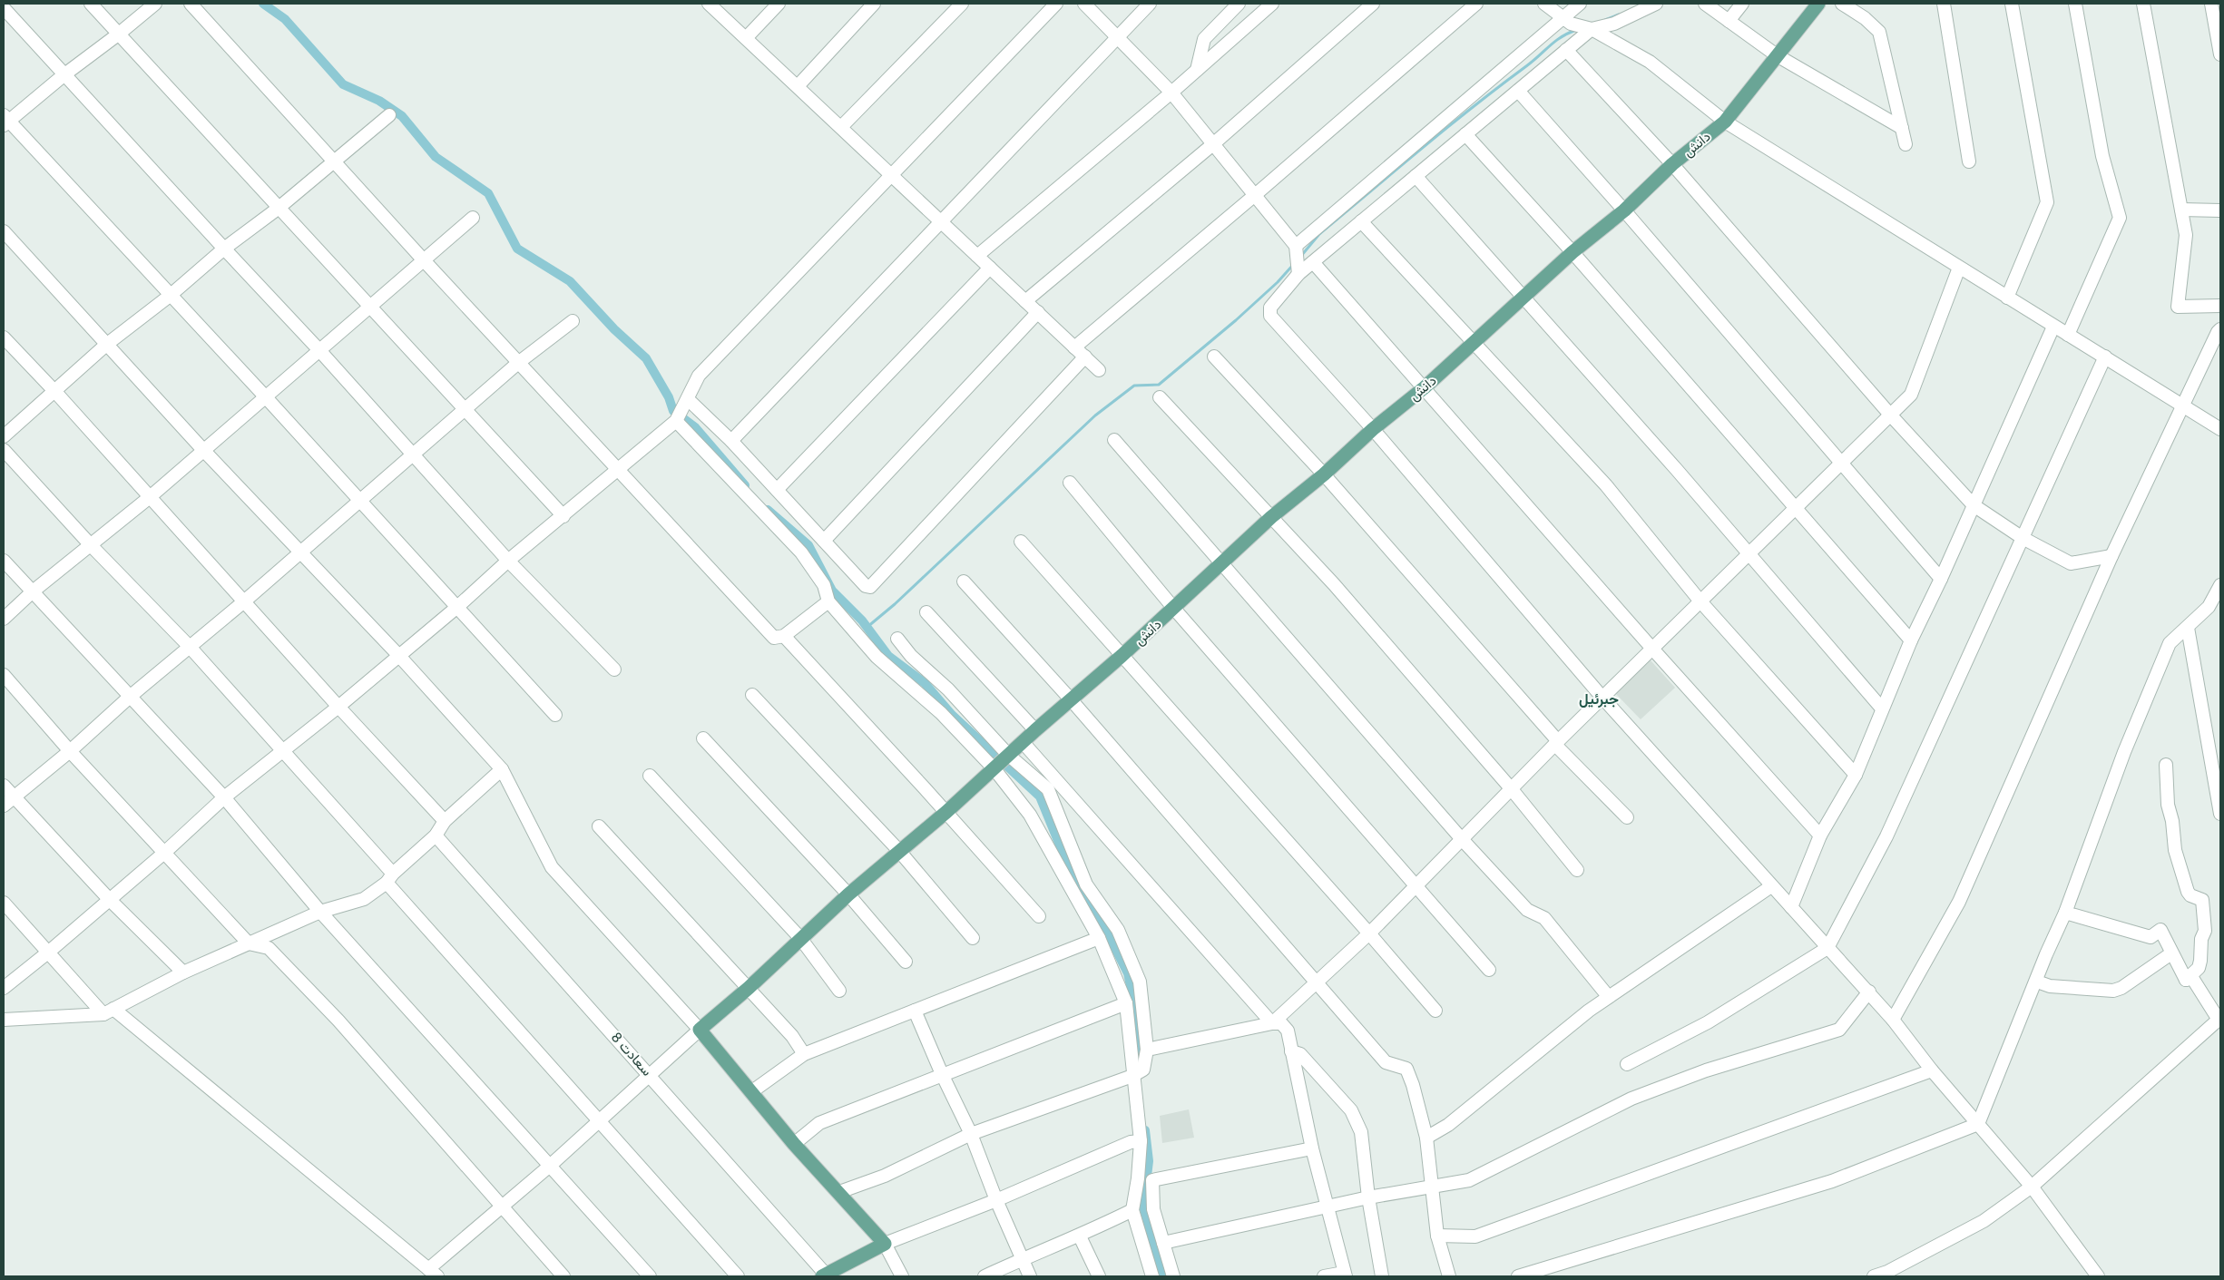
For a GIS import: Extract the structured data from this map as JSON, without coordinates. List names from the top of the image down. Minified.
{"streets":{"main road":["دانش"],"street":["سعادت 8"]},"districts":["جبرئیل"]}
